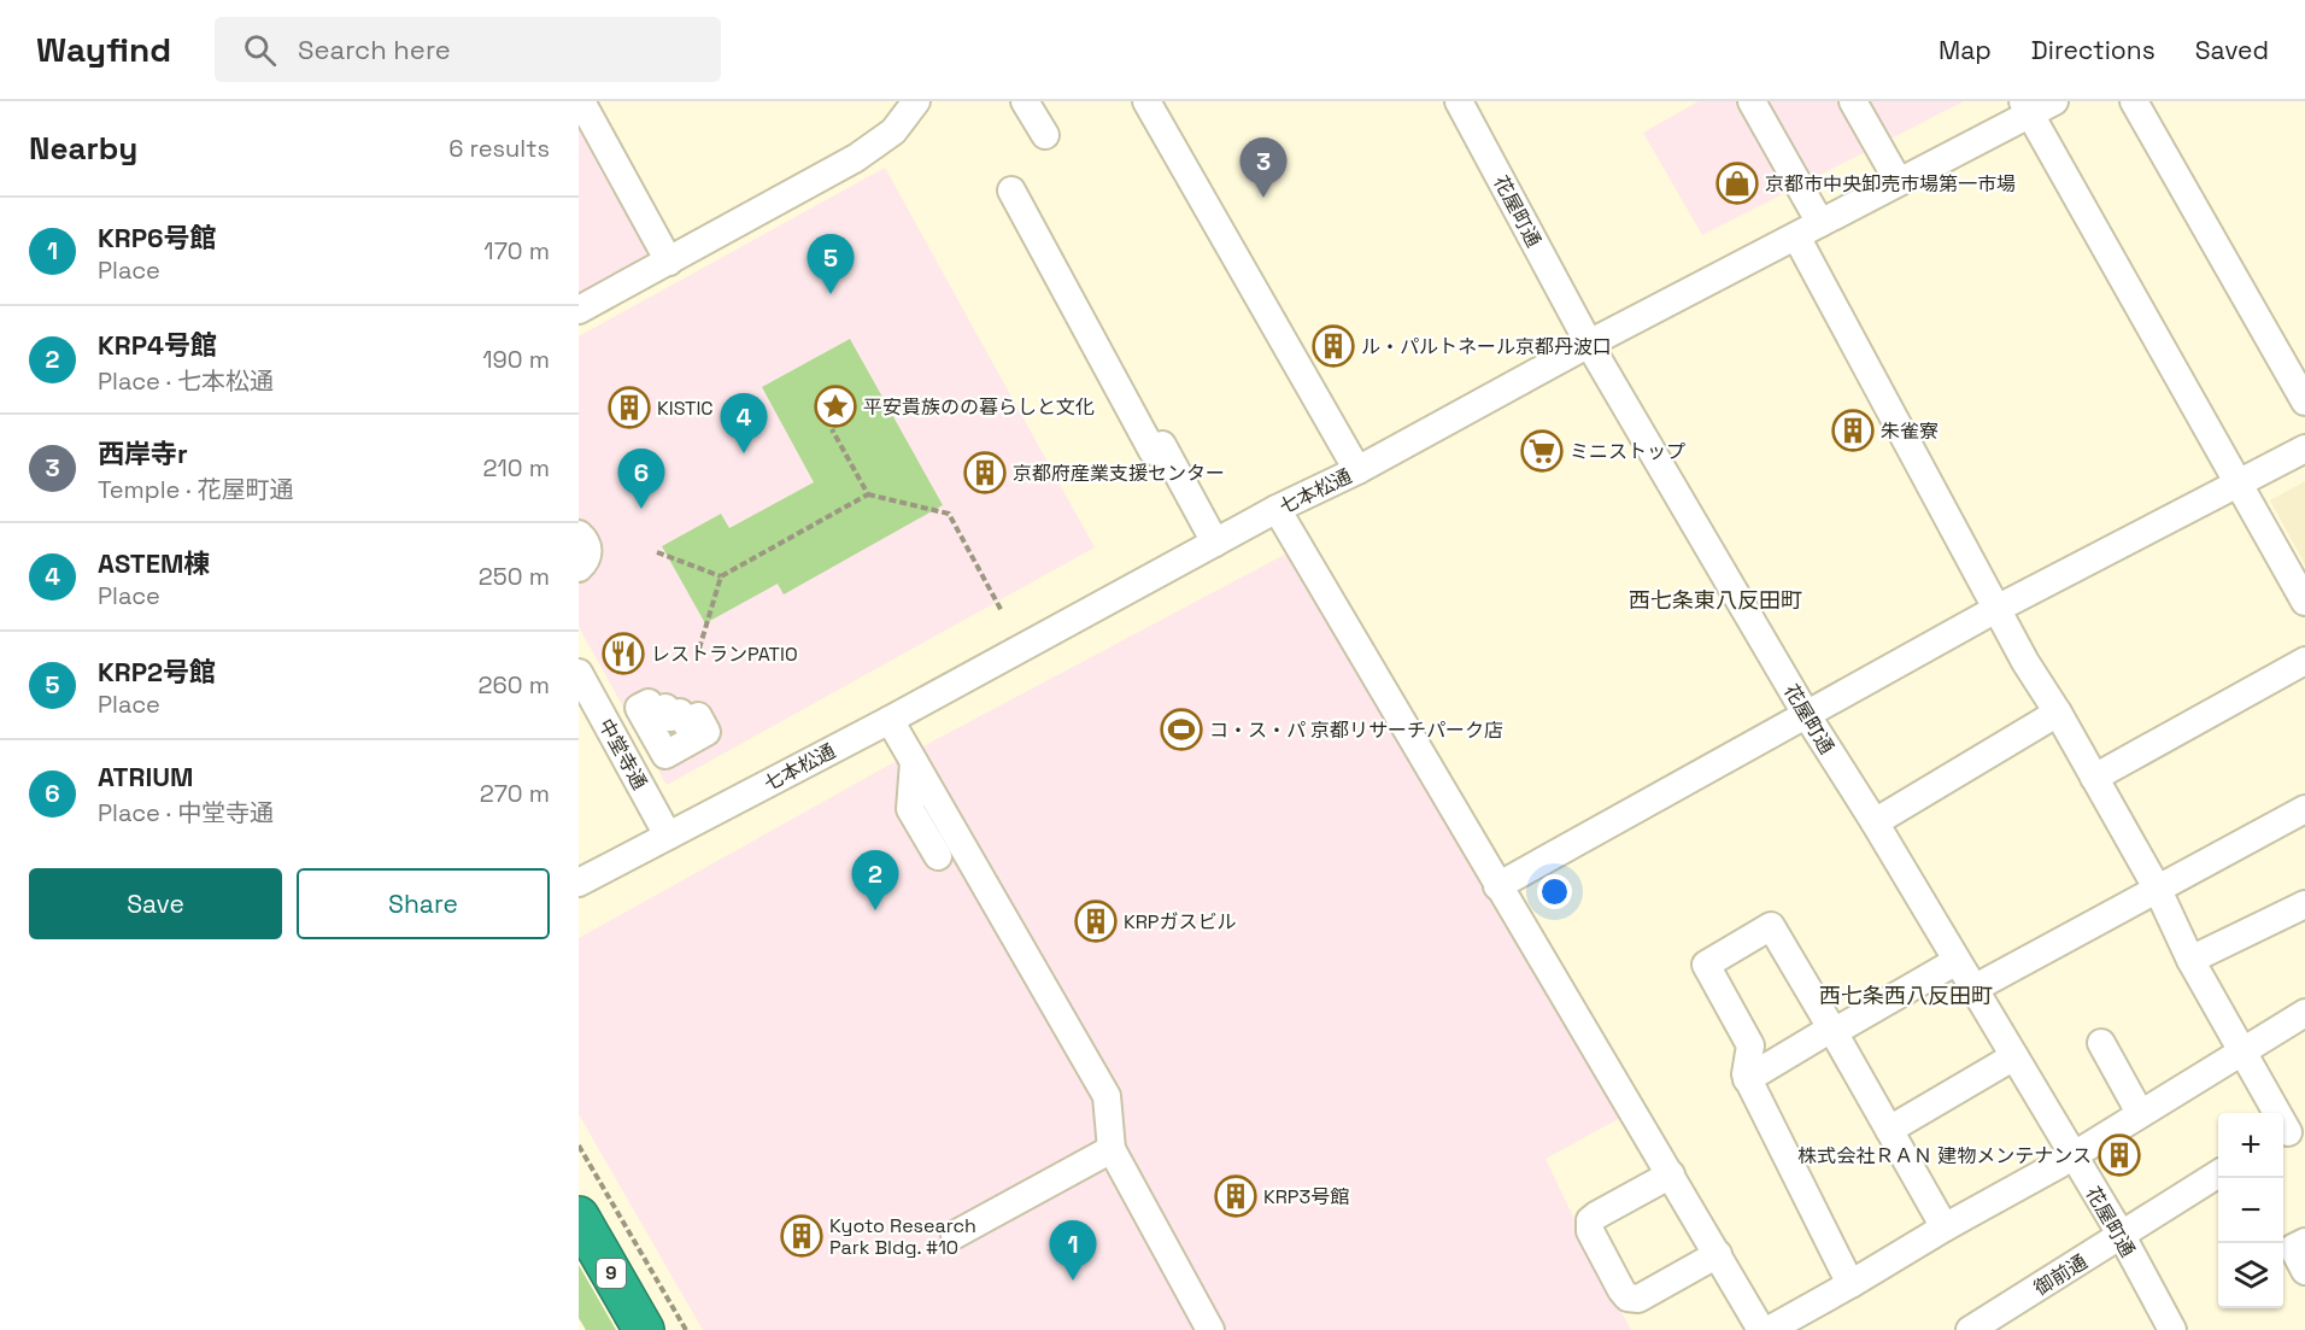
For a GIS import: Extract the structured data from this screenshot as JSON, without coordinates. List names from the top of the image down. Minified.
{"streets":{"highway":["9"],"street":["花屋町通","七本松通","中堂寺通","御前通"]},"crossings":[["花屋町通","七本松通"],["花屋町通","御前通"],["七本松通","中堂寺通"]],"districts":["西七条東八反田町","西七条西八反田町"],"places":{"shop":["京都市中央卸売市場第一市場"],"building":["ル・パルトネール京都丹波口","KISTIC","朱雀寮","京都府産業支援センター","KRPガスビル","株式会社ＲＡＮ 建物メンテナンス","KRP3号館","Kyoto Research Park Bldg. #10"],"place":["平安貴族のの暮らしと文化"],"supermarket":["ミニストップ"],"restaurant":["レストランPATIO"],"sports":["コ・ス・パ 京都リサーチパーク店"]},"page":{"header":"Wayfind","search":"Search here","nav":["Map","Directions","Saved"],"heading":["Nearby","6 results"],"pins":["3","5","4","6","2","1"],"list":[{"mark":"1","name":"KRP6号館","note":"Place","value":"170 m"},{"mark":"2","name":"KRP4号館","note":"Place · 七本松通","value":"190 m"},{"mark":"3","name":"西岸寺r","note":"Temple · 花屋町通","value":"210 m"},{"mark":"4","name":"ASTEM棟","note":"Place","value":"250 m"},{"mark":"5","name":"KRP2号館","note":"Place","value":"260 m"},{"mark":"6","name":"ATRIUM","note":"Place · 中堂寺通","value":"270 m"}],"buttons":["Save","Share"],"map_buttons":["+","−"]}}
